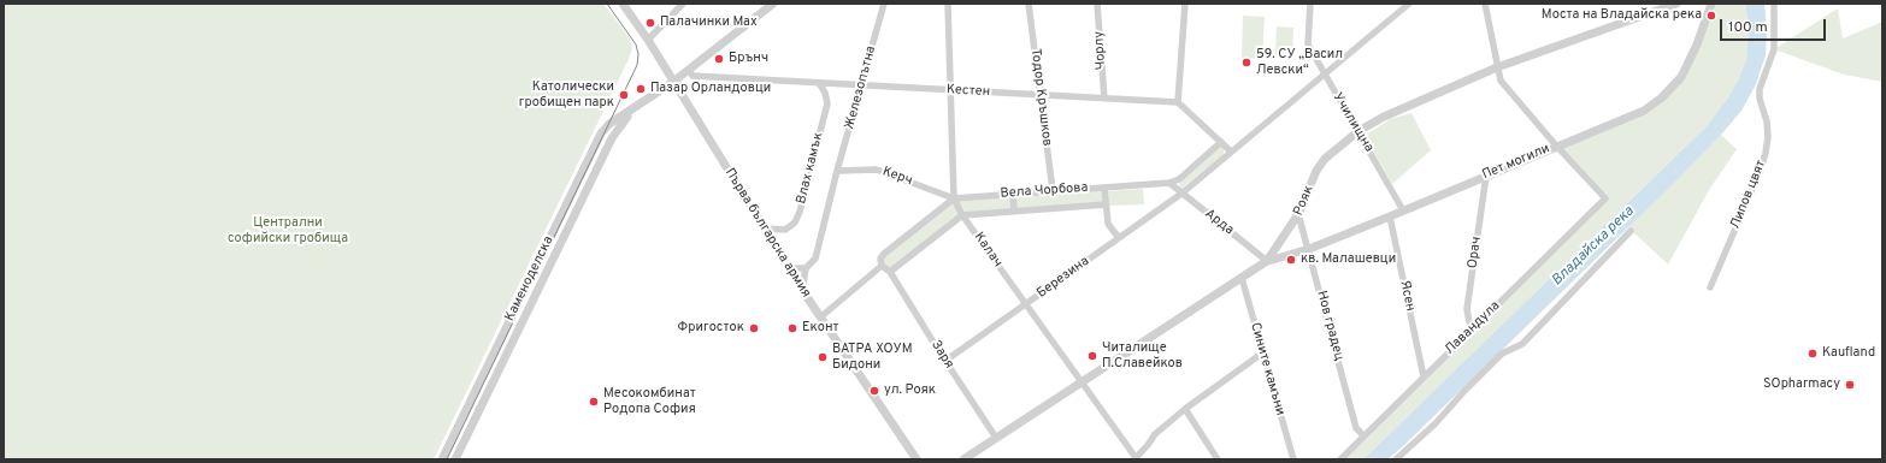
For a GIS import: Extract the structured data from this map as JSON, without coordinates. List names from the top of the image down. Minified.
{"streets":{"street":["Чорлу","Железопътна","Кестен","Тодор Кръшков","Училищна","Пет могили","Влах камък","Керч","Вела Чорбова","Липов цвят","Рояк","Арда","Първа българска армия","Калач","Орач","Березина","Каменоделска","Ясен","Нов градец","Лавандула","Заря","Сините камъни"]},"crossings":[["Чорлу","Кестен"],["Железопътна","Кестен"],["Железопътна","Влах камък"],["Железопътна","Керч"],["Кестен","Тодор Кръшков"],["Кестен","Влах камък"],["Кестен","Калач"],["Кестен","Каменоделска"],["Тодор Кръшков","Вела Чорбова"],["Училищна","Пет могили"],["Училищна","Рояк"],["Пет могили","Рояк"],["Пет могили","Арда"],["Пет могили","Орач"],["Пет могили","Ясен"],["Пет могили","Нов градец"],["Пет могили","Лавандула"],["Влах камък","Керч"],["Влах камък","Първа българска армия"],["Керч","Вела Чорбова"],["Керч","Калач"],["Вела Чорбова","Арда"],["Вела Чорбова","Калач"],["Рояк","Арда"],["Рояк","Калач"],["Рояк","Нов градец"],["Рояк","Заря"],["Рояк","Сините камъни"],["Арда","Березина"],["Първа българска армия","Каменоделска"],["Калач","Березина"],["Орач","Лавандула"],["Березина","Заря"],["Ясен","Лавандула"],["Нов градец","Лавандула"]],"water":["Владайска река"],"parks":["Централни софийски гробища"],"places":["Моста на Владайска река","Палачинки Max","Брънч","59. СУ „Васил Левски“","Пазар Орландовци","Католически гробищен парк","кв. Малашевци","Фригосток","Еконт","Kaufland","Читалище П.Славейков","ВАТРА ХОУМ Бидони","SOpharmacy","ул. Рояк","Месокомбинат Родопа София"],"scale_bar":"100 m"}
